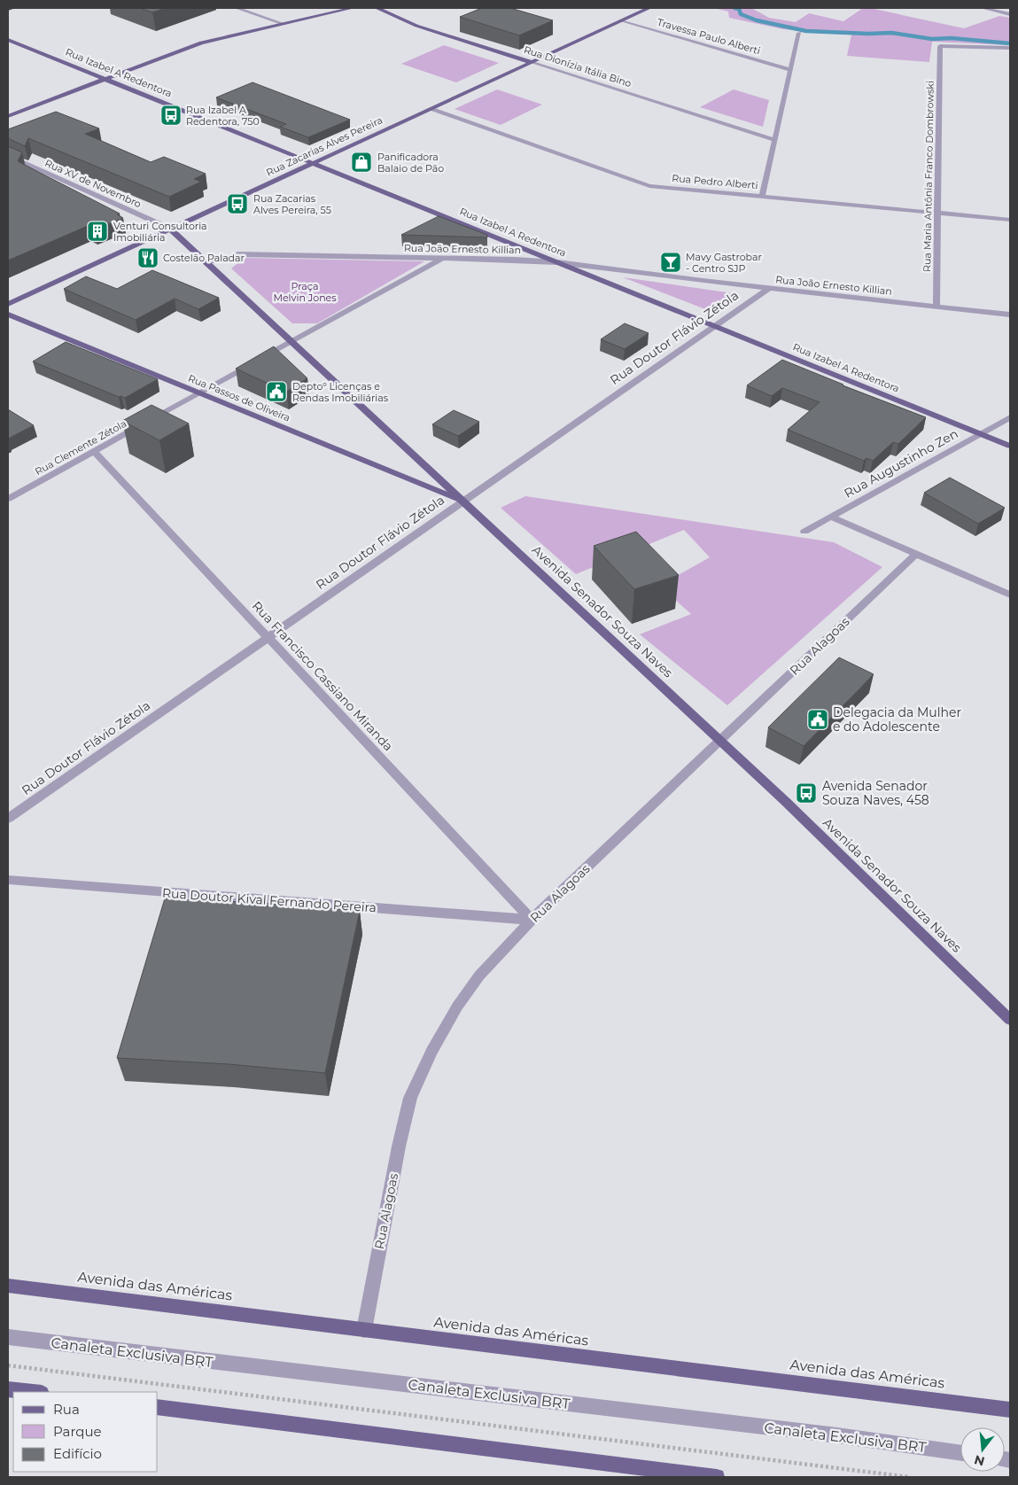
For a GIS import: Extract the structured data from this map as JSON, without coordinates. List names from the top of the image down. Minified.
{"streets":{"main road":["Rua Dionízia Itália Bino","Rua Izabel A Redentora","Rua Zacarias Alves Pereira","Rua Passos de Oliveira","Avenida Senador Souza Naves","Avenida das Américas"],"street":["Travessa Paulo Alberti","Rua Maria Antônia Franco Dombrowski","Rua Pedro Alberti","Rua XV de Novembro","Rua João Ernesto Killian","Rua Doutor Flávio Zétola","Rua Clemente Zétola","Rua Augustinho Zen","Rua Alagoas","Rua Francisco Cassiano Miranda","Rua Doutor Kival Fernando Pereira","Canaleta Exclusiva BRT"]},"crossings":[["Travessa Paulo Alberti","Rua Zacarias Alves Pereira"],["Rua Dionízia Itália Bino","Rua Zacarias Alves Pereira"],["Rua Izabel A Redentora","Rua Zacarias Alves Pereira"],["Rua Izabel A Redentora","Rua João Ernesto Killian"],["Rua Izabel A Redentora","Rua Doutor Flávio Zétola"],["Rua Izabel A Redentora","Rua Augustinho Zen"],["Rua Zacarias Alves Pereira","Rua Pedro Alberti"],["Rua Zacarias Alves Pereira","Rua XV de Novembro"],["Rua Zacarias Alves Pereira","Avenida Senador Souza Naves"],["Rua Maria Antônia Franco Dombrowski","Rua Pedro Alberti"],["Rua Maria Antônia Franco Dombrowski","Rua João Ernesto Killian"],["Rua XV de Novembro","Avenida Senador Souza Naves"],["Rua João Ernesto Killian","Rua Doutor Flávio Zétola"],["Rua João Ernesto Killian","Rua Clemente Zétola"],["Rua João Ernesto Killian","Avenida Senador Souza Naves"],["Rua Doutor Flávio Zétola","Rua Passos de Oliveira"],["Rua Doutor Flávio Zétola","Avenida Senador Souza Naves"],["Rua Doutor Flávio Zétola","Rua Francisco Cassiano Miranda"],["Rua Passos de Oliveira","Rua Clemente Zétola"],["Rua Passos de Oliveira","Avenida Senador Souza Naves"],["Rua Clemente Zétola","Avenida Senador Souza Naves"],["Rua Clemente Zétola","Rua Francisco Cassiano Miranda"],["Avenida Senador Souza Naves","Rua Alagoas"],["Rua Alagoas","Rua Francisco Cassiano Miranda"],["Rua Alagoas","Rua Doutor Kival Fernando Pereira"],["Rua Alagoas","Avenida das Américas"],["Rua Francisco Cassiano Miranda","Rua Doutor Kival Fernando Pereira"]],"parks":["Praça Melvin Jones"],"places":{"bus stop":["Rua Izabel A Redentora, 750","Rua Zacarias Alves Pereira, 55","Avenida Senador Souza Naves, 458"],"shop":["Panificadora Balaio de Pão"],"building":["Venturi Consultoria Imobiliária"],"restaurant":["Costelão Paladar"],"bar":["Mavy Gastrobar - Centro SJP"],"public building":["Deptoº Licenças e Rendas Imobiliárias","Delegacia da Mulher e do Adolescente"]},"legend":["Rua","Parque","Edifício"],"north":"bottom"}
